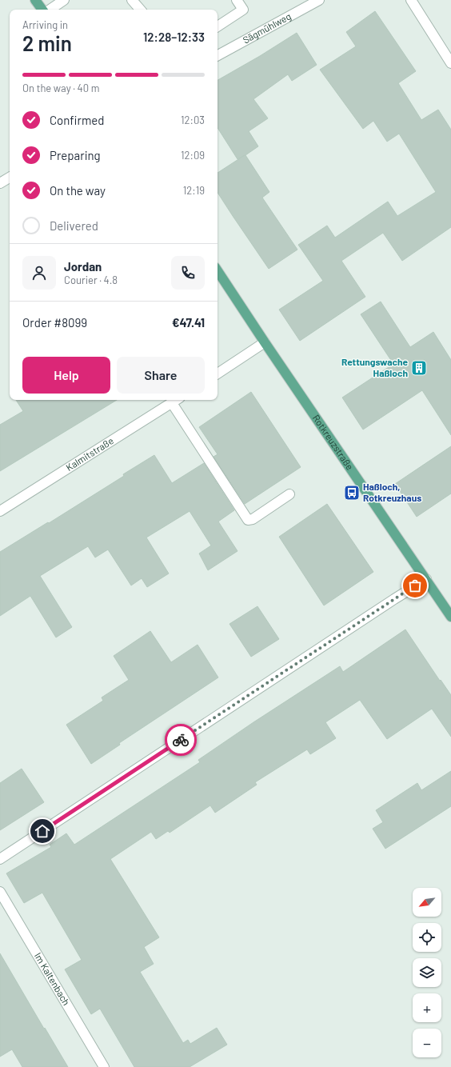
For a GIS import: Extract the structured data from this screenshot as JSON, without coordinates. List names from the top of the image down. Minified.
{"streets":{"main road":["Rotkreuzstraße"],"street":["Sägmühlweg","Kalmitstraße","Im Kaltenbach"]},"places":{"building":["Rettungswache Haßloch"],"bus stop":["Haßloch, Rotkreuzhaus"]},"north":"bottom left","page":{"heading":["2 min","Arriving in","12:28–12:33"],"panel":["Jordan","Courier · 4.8","Order #8099","€47.41"],"bar":"On the way · 40 m","list":[["Confirmed","12:03"],["Preparing","12:09"],["On the way","12:19"],"Delivered"],"buttons":["Help","Share"],"map_buttons":["+","−"]}}
